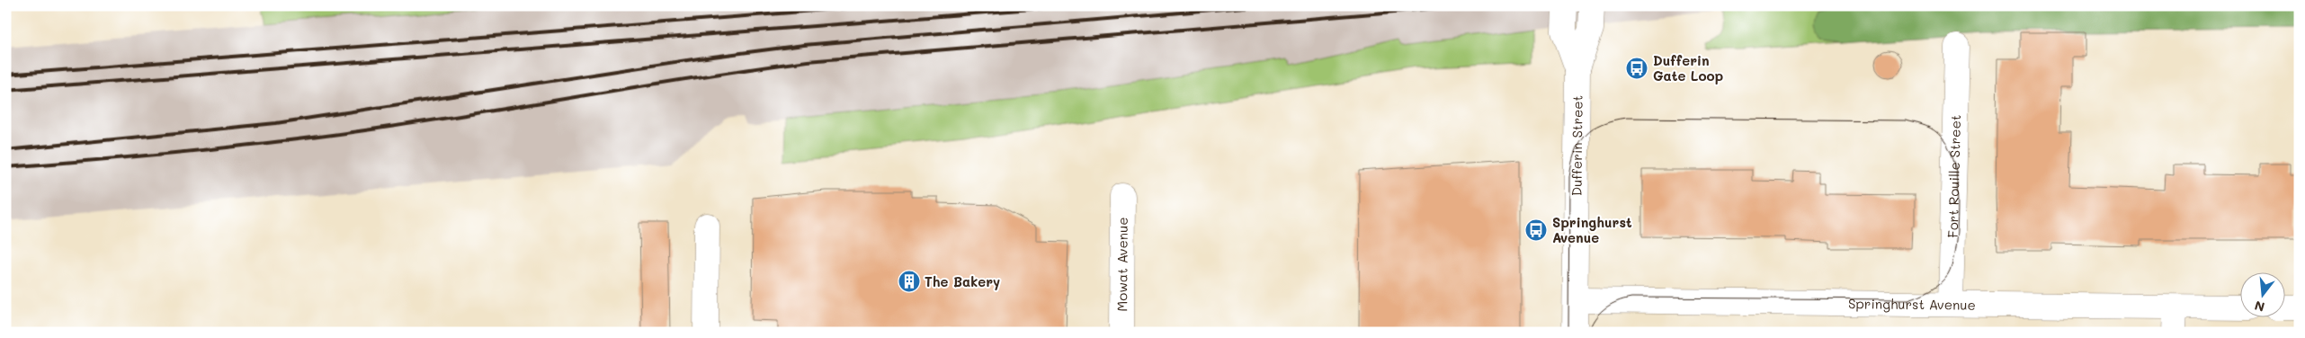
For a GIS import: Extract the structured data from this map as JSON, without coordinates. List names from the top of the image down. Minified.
{"streets":{"street":["Dufferin Street","Fort Rouille Street","Mowat Avenue","Springhurst Avenue"]},"crossings":[["Dufferin Street","Springhurst Avenue"],["Fort Rouille Street","Springhurst Avenue"]],"places":{"bus stop":["Dufferin Gate Loop","Springhurst Avenue"],"building":["The Bakery"]},"north":"bottom"}
